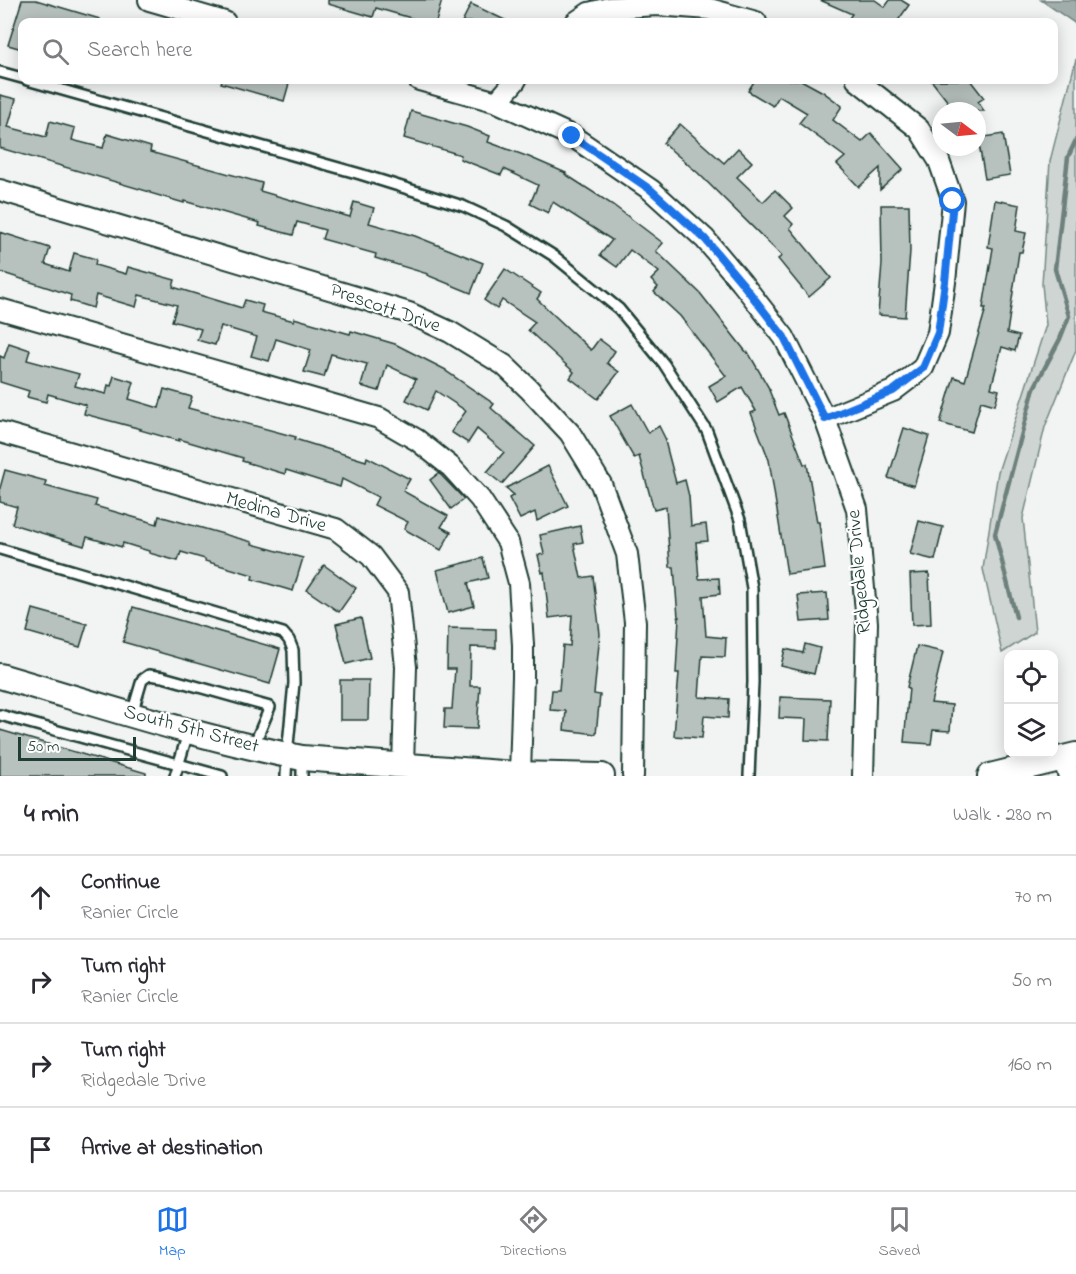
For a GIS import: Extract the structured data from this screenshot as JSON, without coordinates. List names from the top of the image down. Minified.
{"streets":{"street":["Prescott Drive","Medina Drive","Ridgedale Drive","South 5th Street"]},"crossings":[["Medina Drive","South 5th Street"]],"scale_bar":"50 m","north":"right","page":{"search":"Search here","scale":"50 m","heading":["4 min","Walk · 280 m"],"list":[["Continue","Ranier Circle","70 m"],["Turn right","Ranier Circle","50 m"],["Turn right","Ridgedale Drive","160 m"],"Arrive at destination"],"nav":["Map","Directions","Saved"]}}
